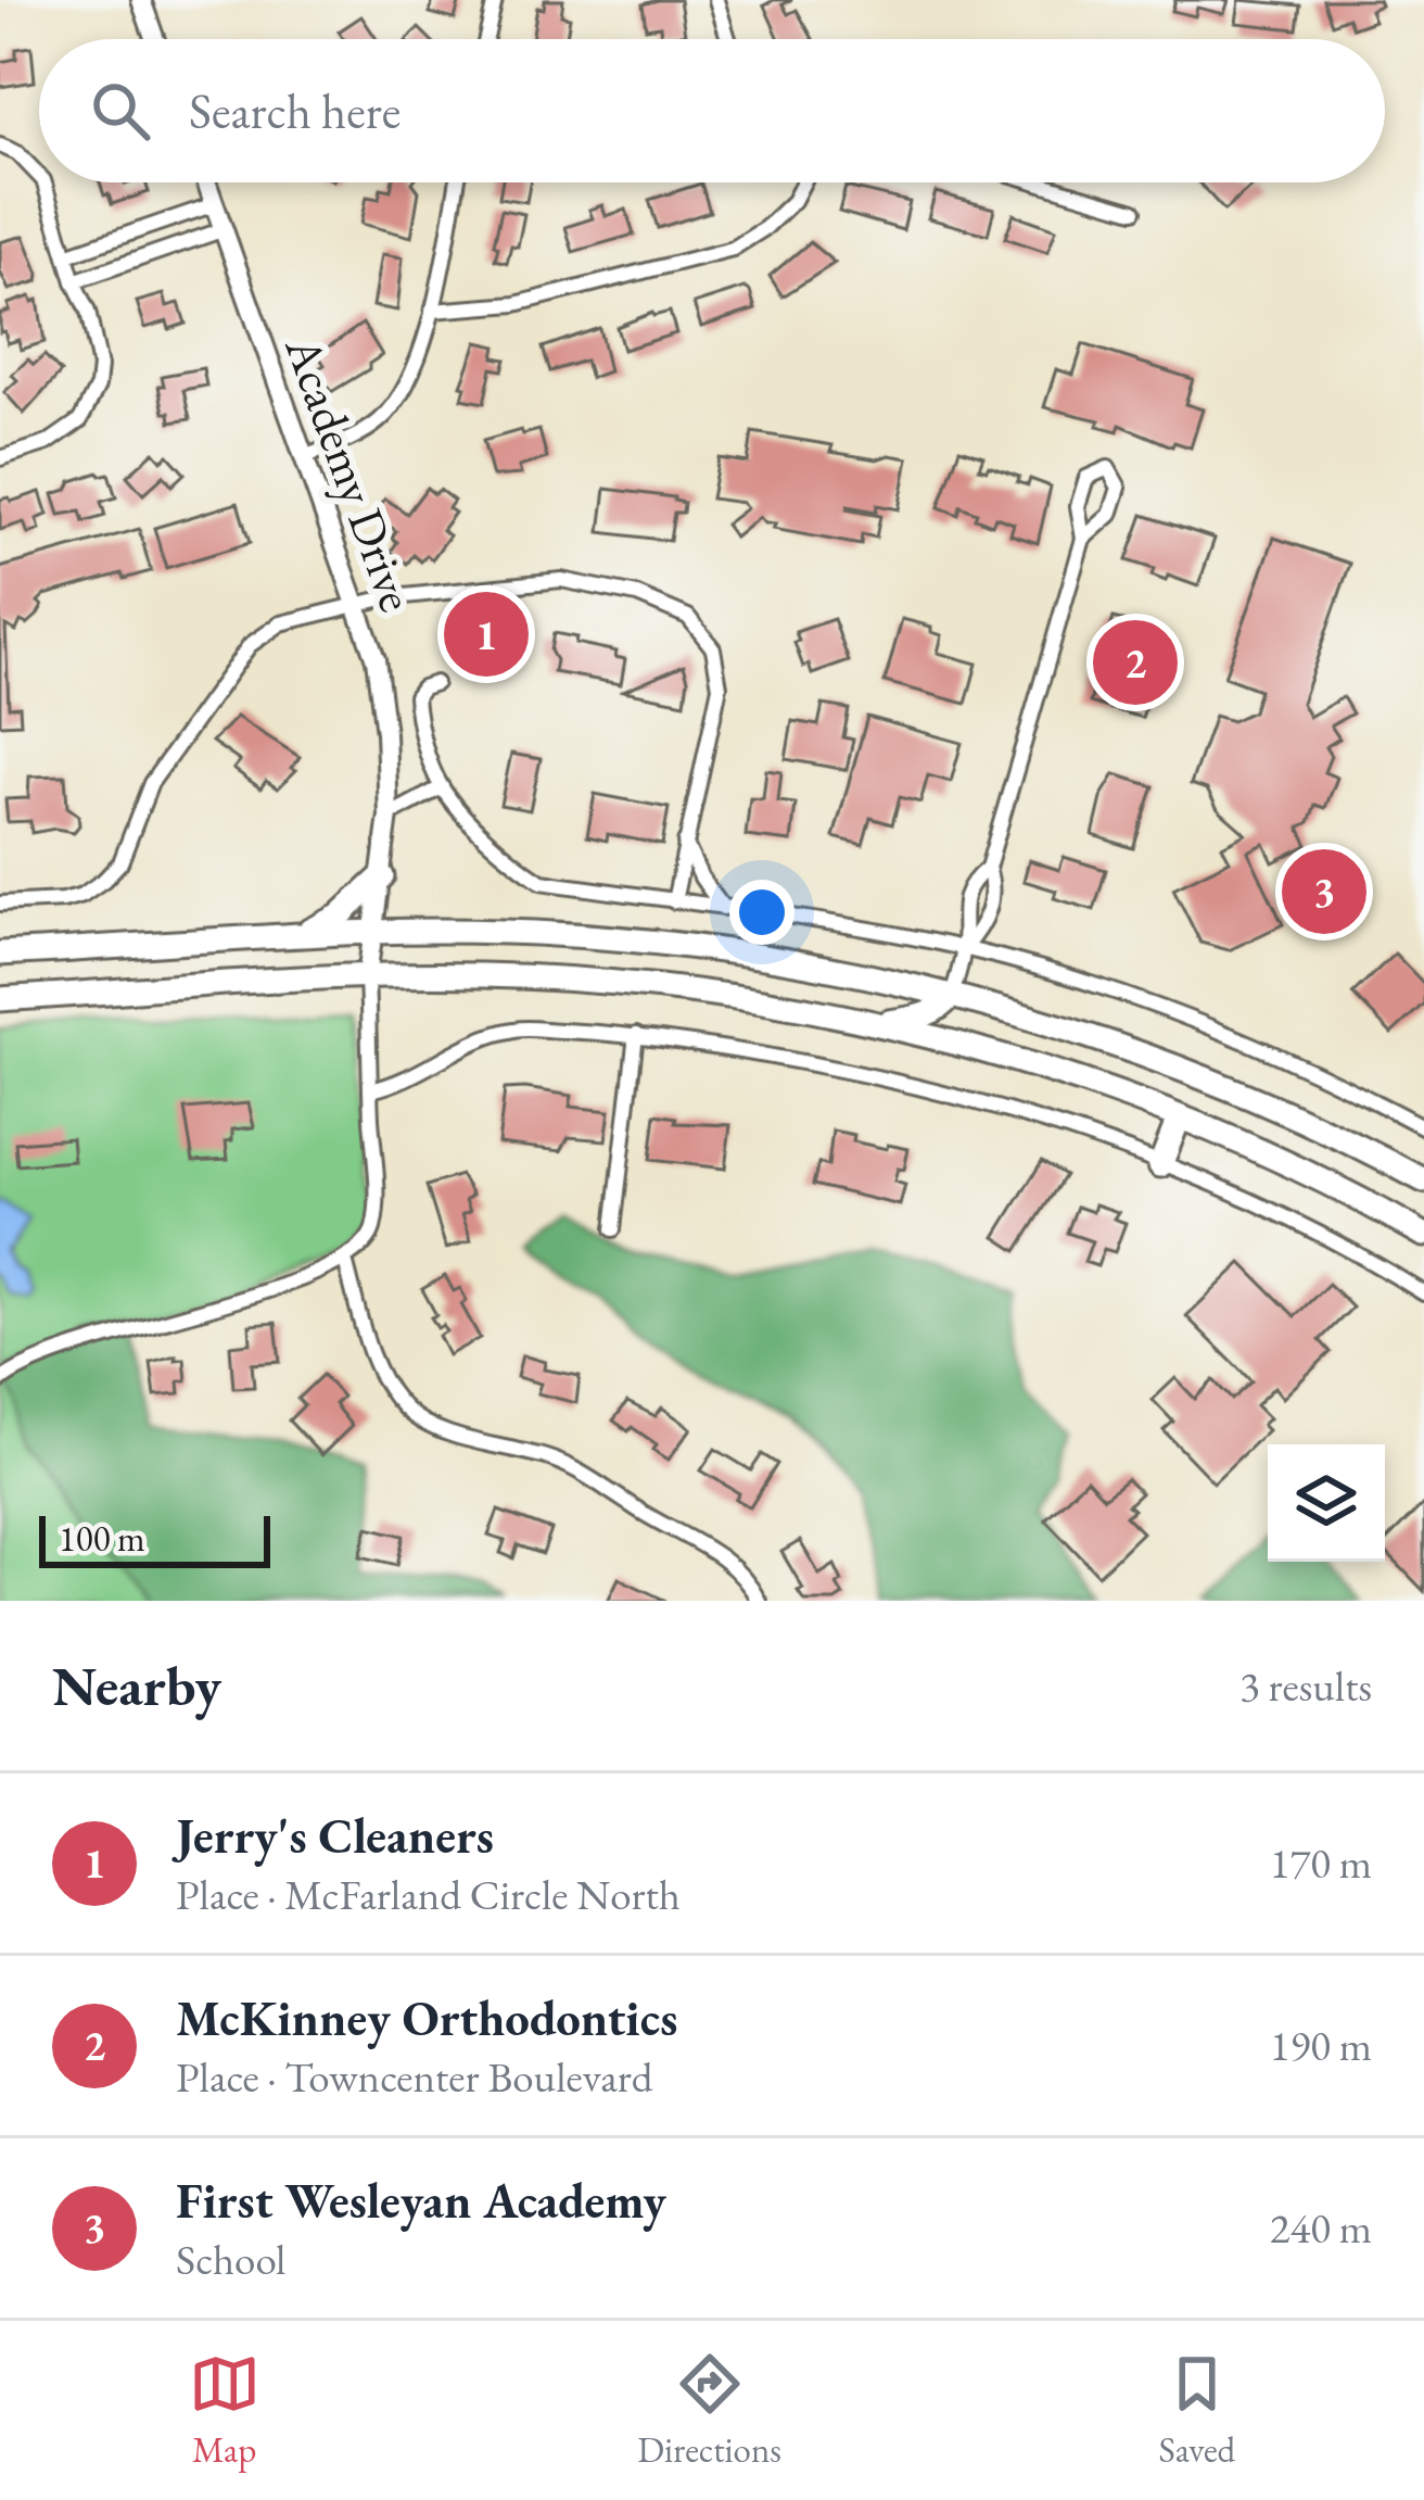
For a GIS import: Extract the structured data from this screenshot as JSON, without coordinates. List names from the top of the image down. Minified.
{"streets":{"street":["Academy Drive"]},"scale_bar":"100 m","page":{"search":"Search here","pins":["1","2","3"],"scale":"100 m","heading":["Nearby","3 results"],"list":[{"mark":"1","name":"Jerry's Cleaners","note":"Place · McFarland Circle North","value":"170 m"},{"mark":"2","name":"McKinney Orthodontics","note":"Place · Towncenter Boulevard","value":"190 m"},{"mark":"3","name":"First Wesleyan Academy","note":"School","value":"240 m"}],"nav":["Map","Directions","Saved"]}}
